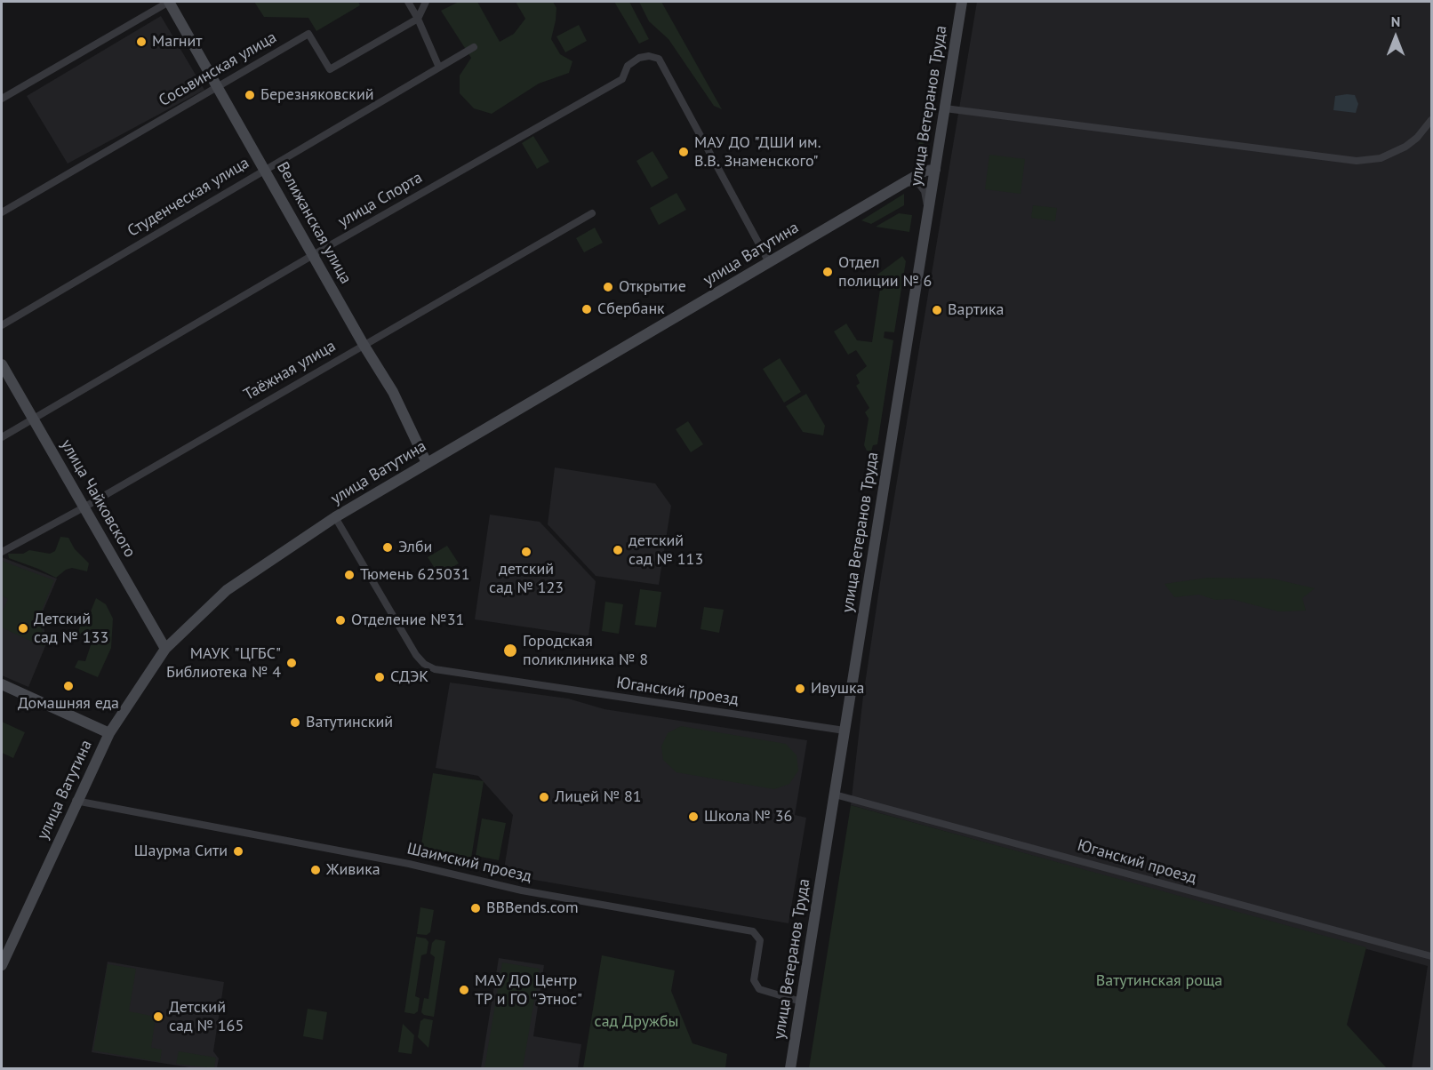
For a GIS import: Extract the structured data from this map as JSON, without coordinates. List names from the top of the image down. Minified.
{"streets":{"main road":["улица Ветеранов Труда","Велижанская улица","улица Ватутина","улица Чайковского"],"street":["Сосьвинская улица","Студенческая улица","улица Спорта","Таёжная улица","Юганский проезд","Шаимский проезд"]},"crossings":[["Сосьвинская улица","Велижанская улица"],["улица Ветеранов Труда","улица Ватутина"],["улица Ветеранов Труда","Юганский проезд"],["улица Ветеранов Труда","Шаимский проезд"],["Студенческая улица","Велижанская улица"],["улица Спорта","Велижанская улица"],["улица Спорта","улица Ватутина"],["улица Спорта","улица Чайковского"],["Велижанская улица","улица Ватутина"],["Велижанская улица","Таёжная улица"],["улица Ватутина","улица Чайковского"],["улица Ватутина","Юганский проезд"],["улица Ватутина","Шаимский проезд"],["Таёжная улица","улица Чайковского"]],"parks":["Ватутинская роща","сад Дружбы"],"places":["Магнит","Березняковский","МАУ ДО \"ДШИ им. В.В. Знаменского\"","Отдел полиции № 6","Открытие","Сбербанк","Вартика","Элби","детский сад № 113","детский сад № 123","Тюмень 625031","Отделение №31","Детский сад № 133","Городская поликлиника № 8","МАУК \"ЦГБС\" Библиотека № 4","СДЭК","Домашняя еда","Ивушка","Ватутинский","Лицей № 81","Школа № 36","Шаурма Сити","Живика","BBBends.com","МАУ ДО Центр ТР и ГО \"Этнос\"","Детский сад № 165"],"north":"top"}
